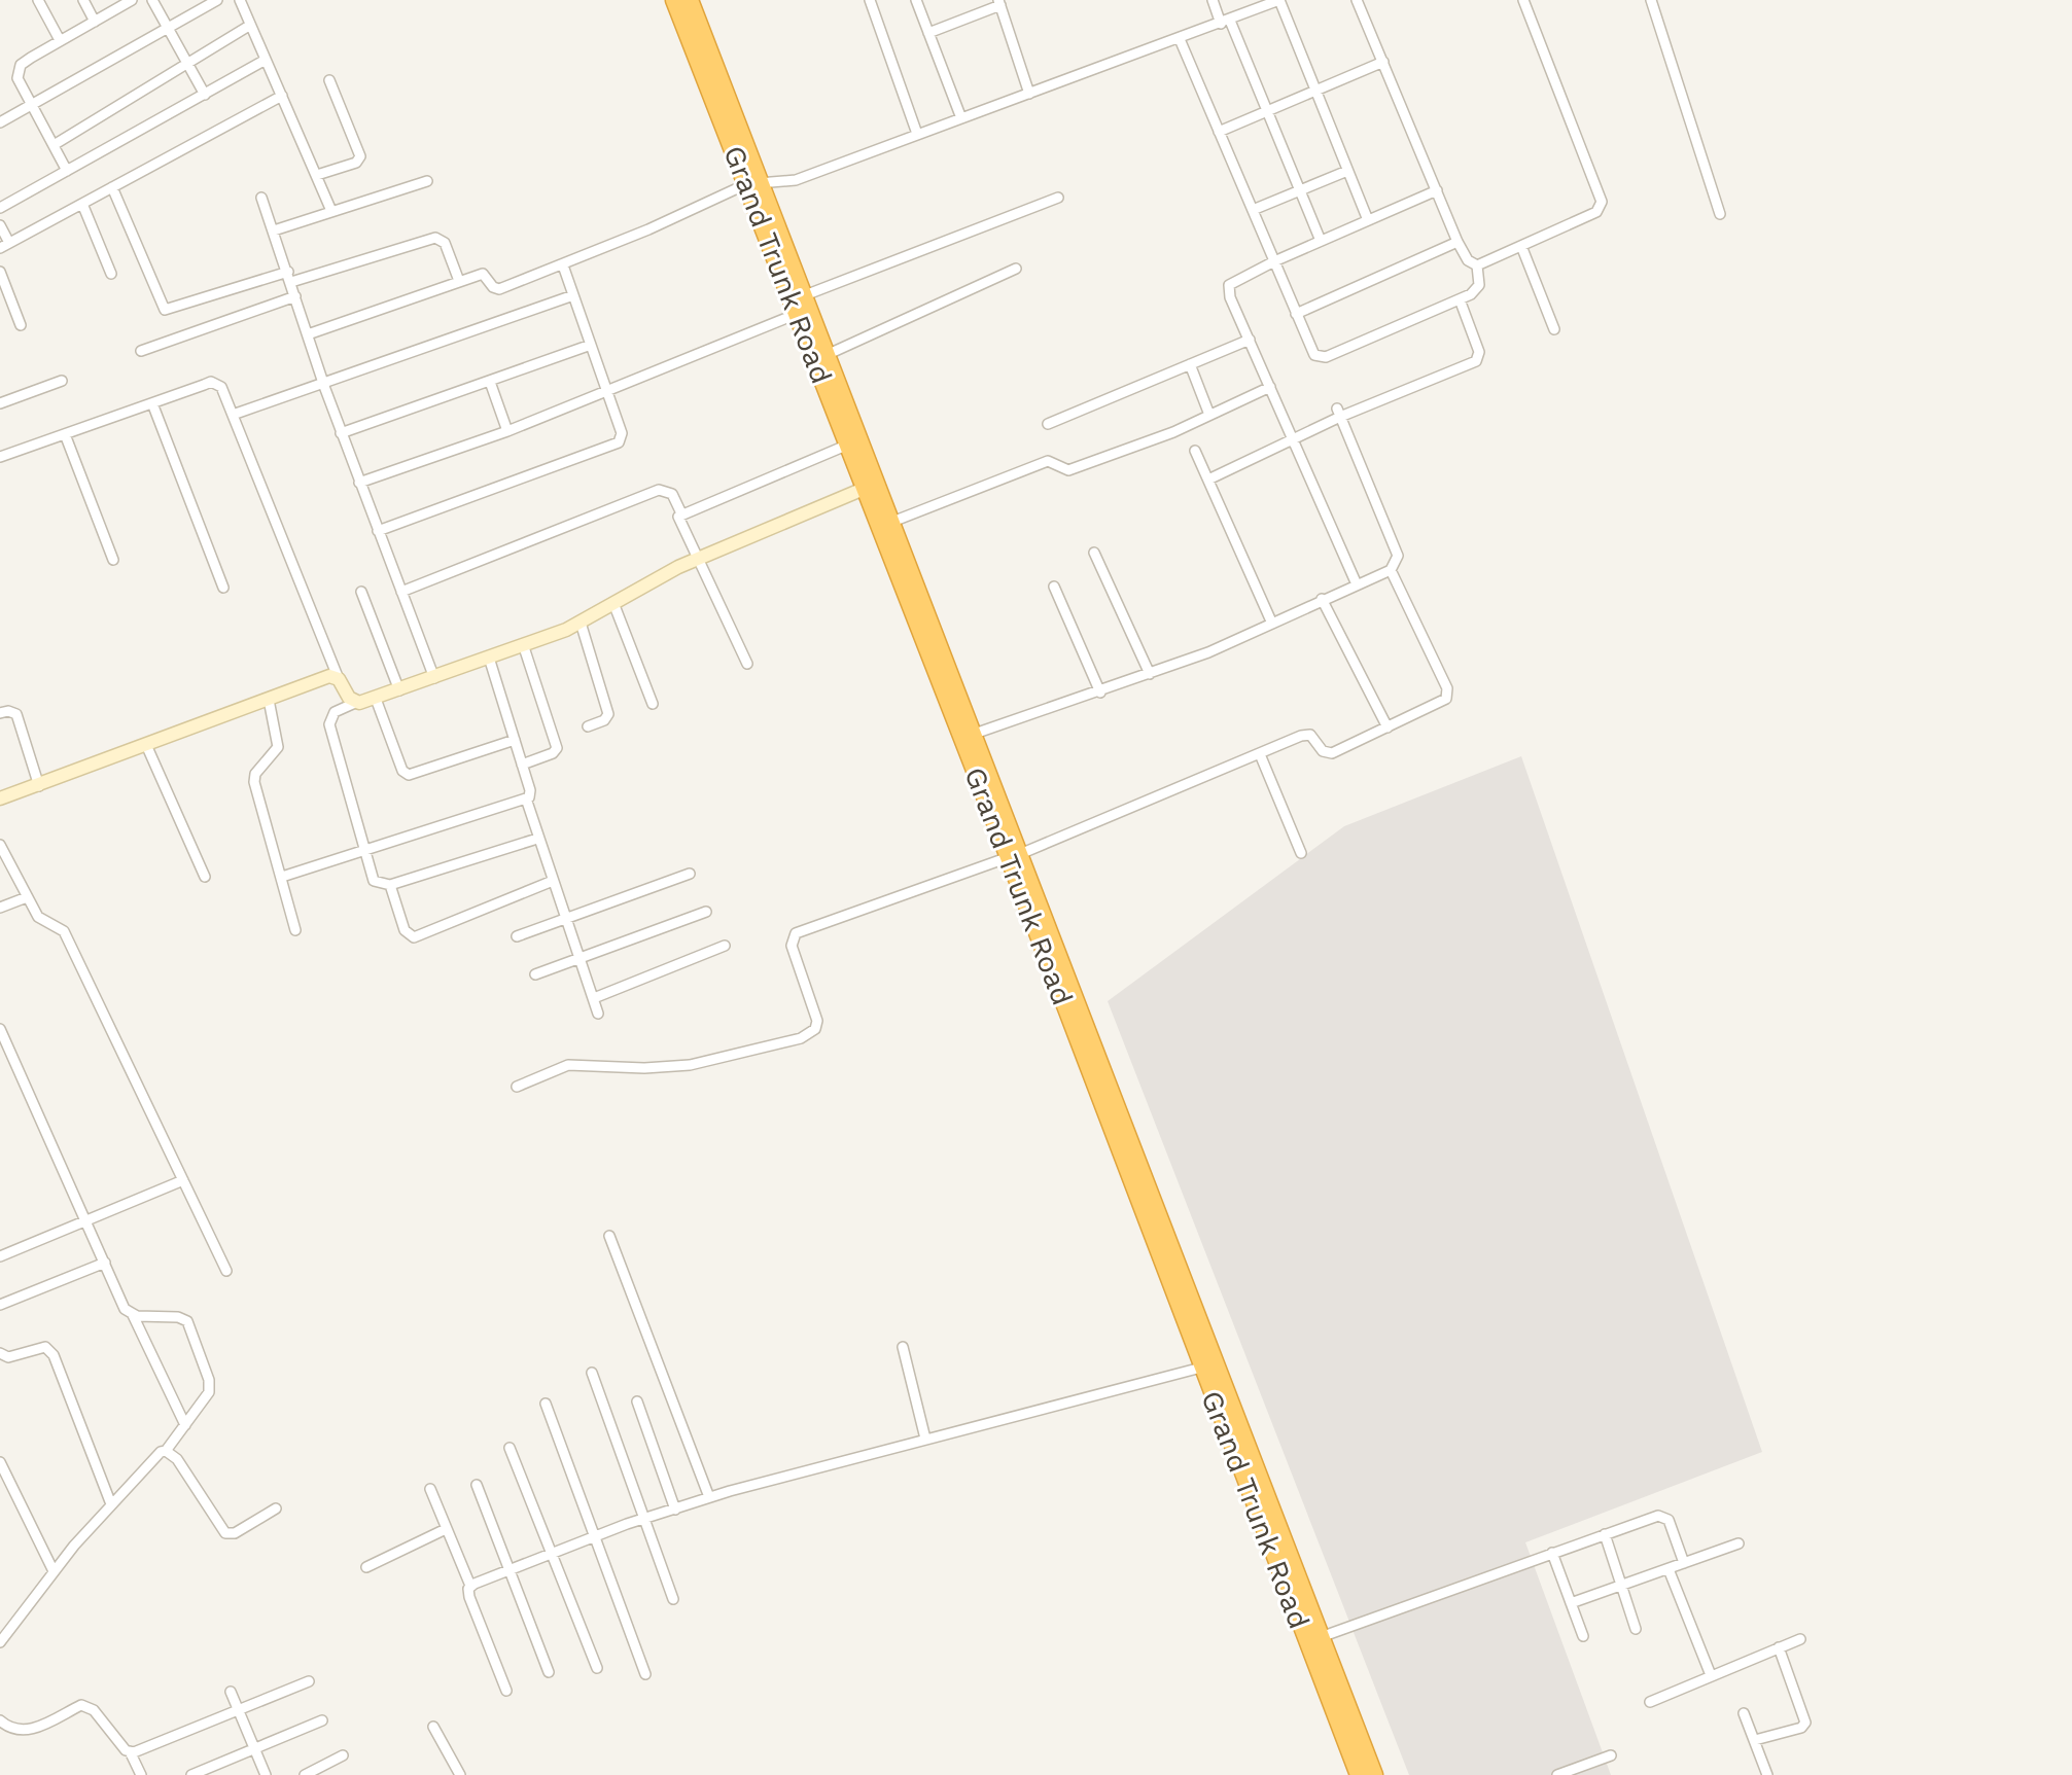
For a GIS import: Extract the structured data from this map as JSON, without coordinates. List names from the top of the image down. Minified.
{"streets":{"highway":["Grand Trunk Road"]}}
